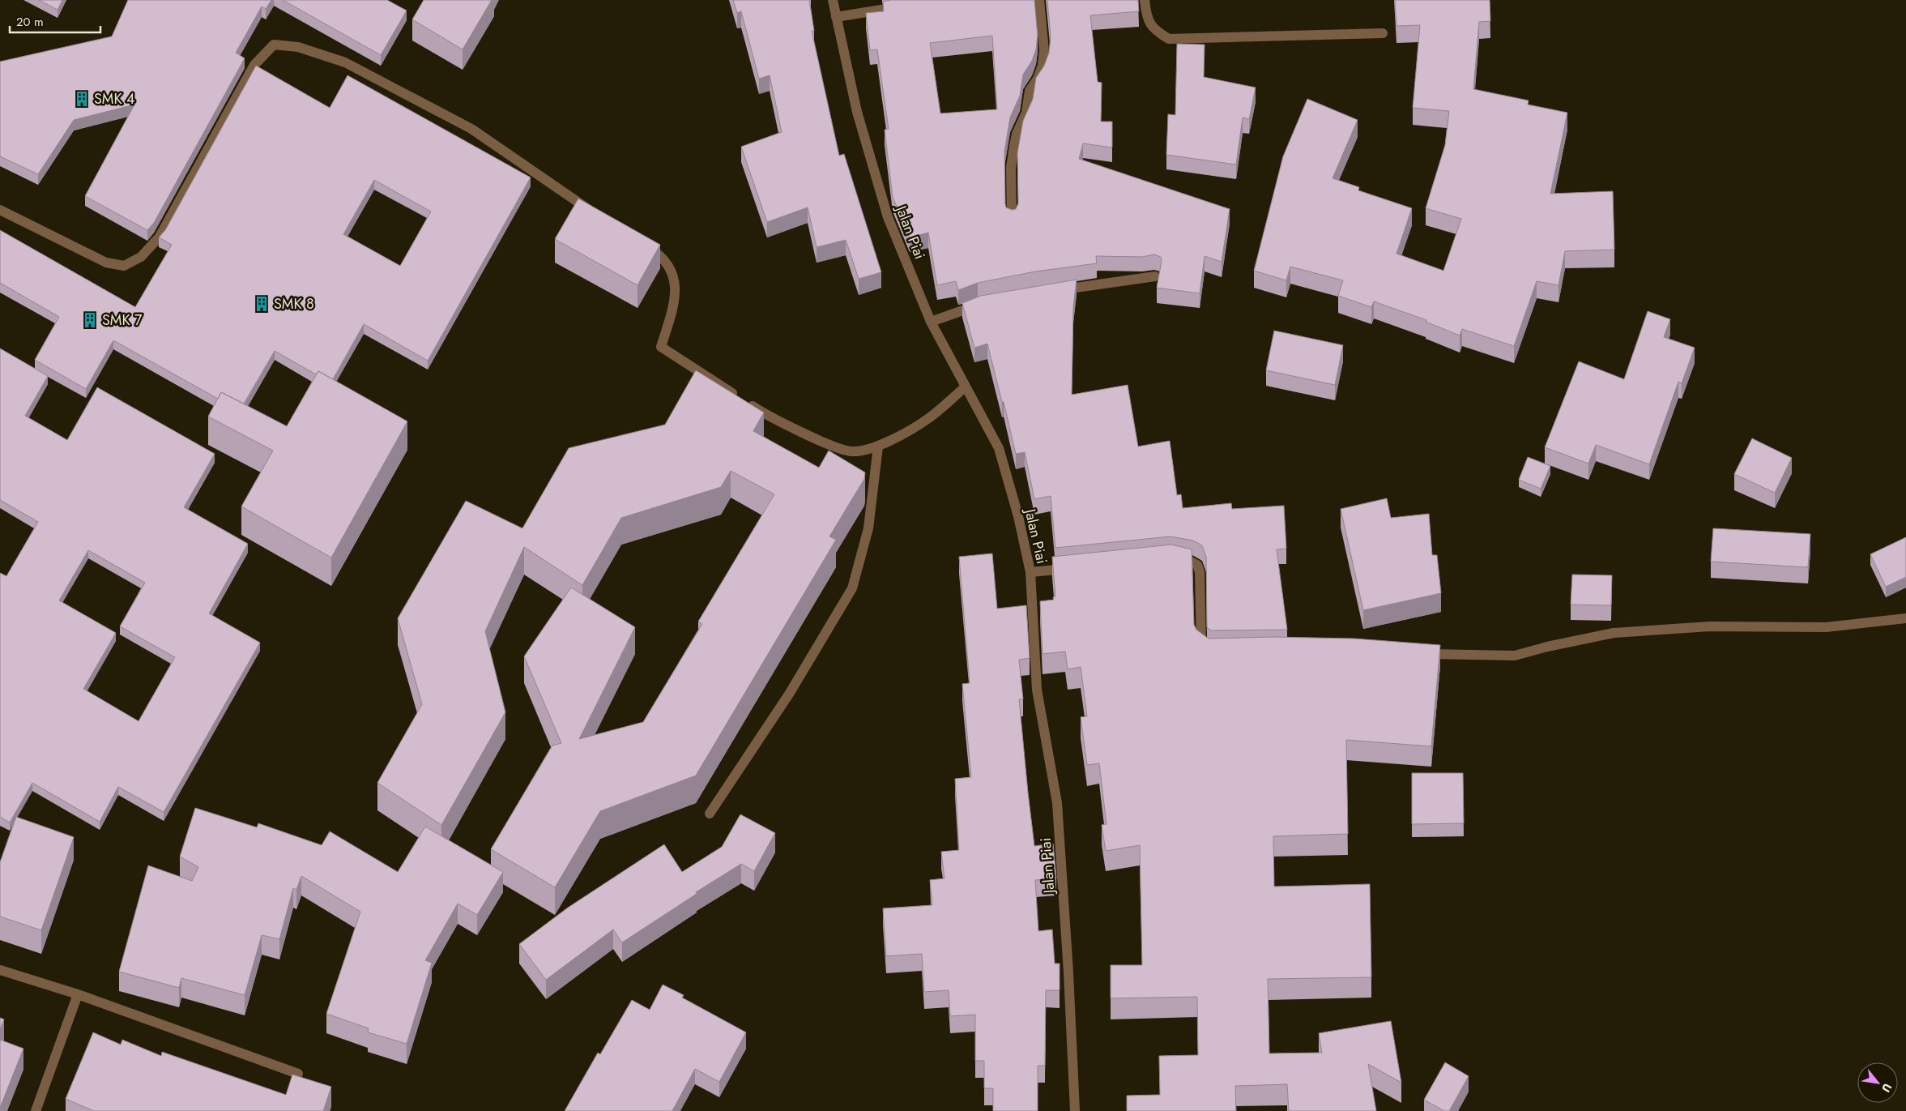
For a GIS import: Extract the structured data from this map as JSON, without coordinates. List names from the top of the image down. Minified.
{"streets":{"street":["Jalan Piai"]},"places":{"building":["SMK 4","SMK 8","SMK 7"]},"scale_bar":"20 m","north":"bottom right"}
